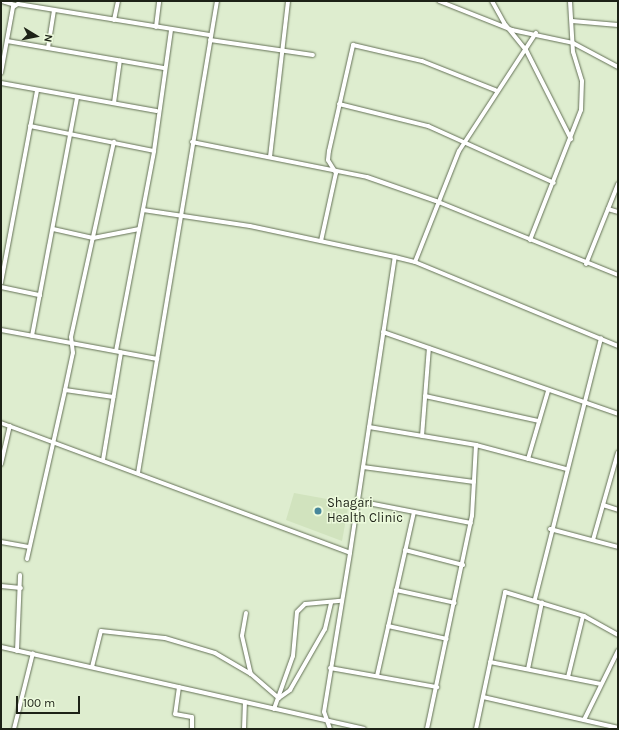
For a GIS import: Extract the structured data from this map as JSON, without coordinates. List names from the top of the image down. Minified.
{"places":["Shagari Health Clinic"],"scale_bar":"100 m","north":"right"}
